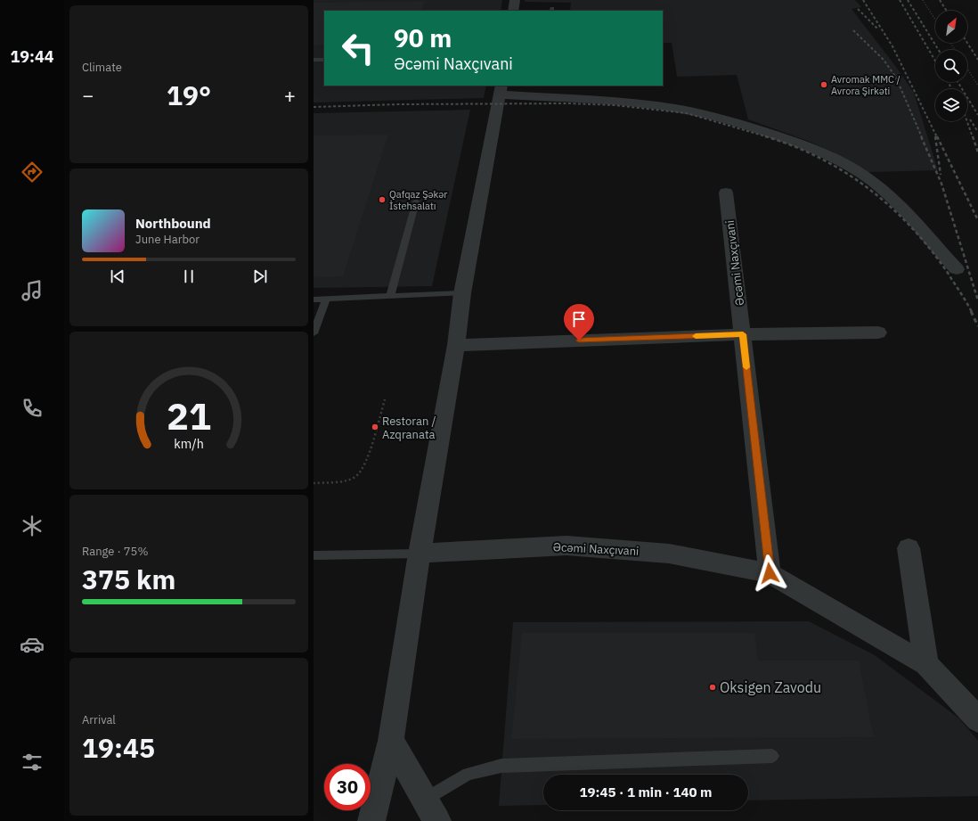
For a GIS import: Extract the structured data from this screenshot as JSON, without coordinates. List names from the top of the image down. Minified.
{"streets":{"street":["Əcəmi Naxçıvani"]},"places":["Avromak MMC / Avrora Şirkəti","Qafqaz Şəkər İstehsalatı","Restoran / Azqranata","Oksigen Zavodu"],"north":"top right","page":{"tabs":"19:44","tile":["Climate",["Range · 75%","375 km"],["Arrival","19:45"]],"turn":["90 m","Əcəmi Naxçıvani"],"heat":["−","19°","+"],"song":["Northbound","June Harbor"],"limit":"30","trip":"19:45 · 1 min · 140 m","gauge":["21","km/h"]}}
